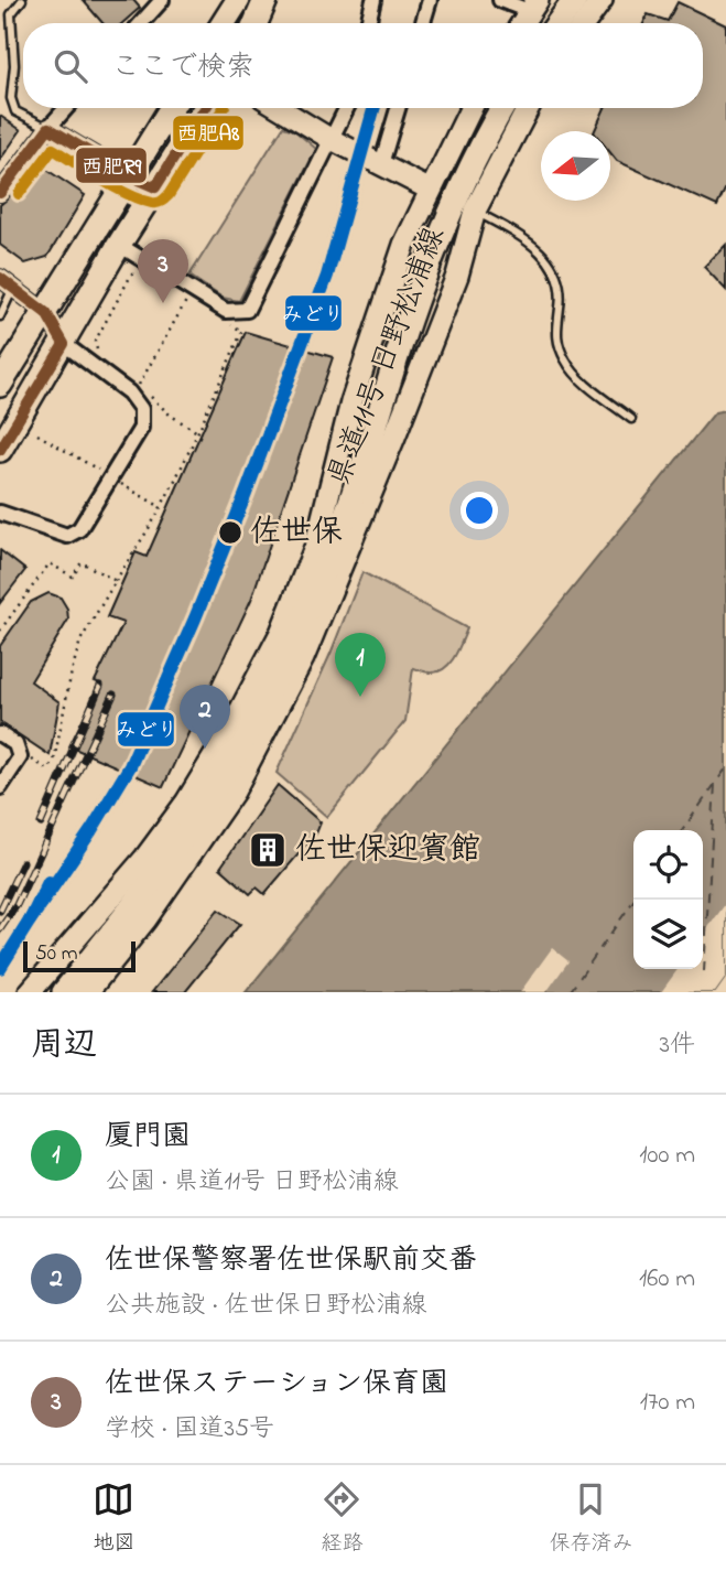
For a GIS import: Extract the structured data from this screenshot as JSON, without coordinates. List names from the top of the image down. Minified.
{"streets":{"main road":["県道11号 日野松浦線"]},"places":{"other":["佐世保"],"building":["佐世保迎賓館"]},"lines":["transit line みどり","transit line 西肥R9","transit line 西肥A8"],"scale_bar":"50 m","north":"left","page":{"search":"ここで検索","pins":["3","1","2"],"scale":"50 m","heading":["周辺","3件"],"list":[{"mark":"1","name":"厦門園","note":"公園 · 県道11号 日野松浦線","value":"100 m"},{"mark":"2","name":"佐世保警察署佐世保駅前交番","note":"公共施設 · 佐世保日野松浦線","value":"160 m"},{"mark":"3","name":"佐世保ステーション保育園","note":"学校 · 国道35号","value":"170 m"}],"nav":["地図","経路","保存済み"]}}
